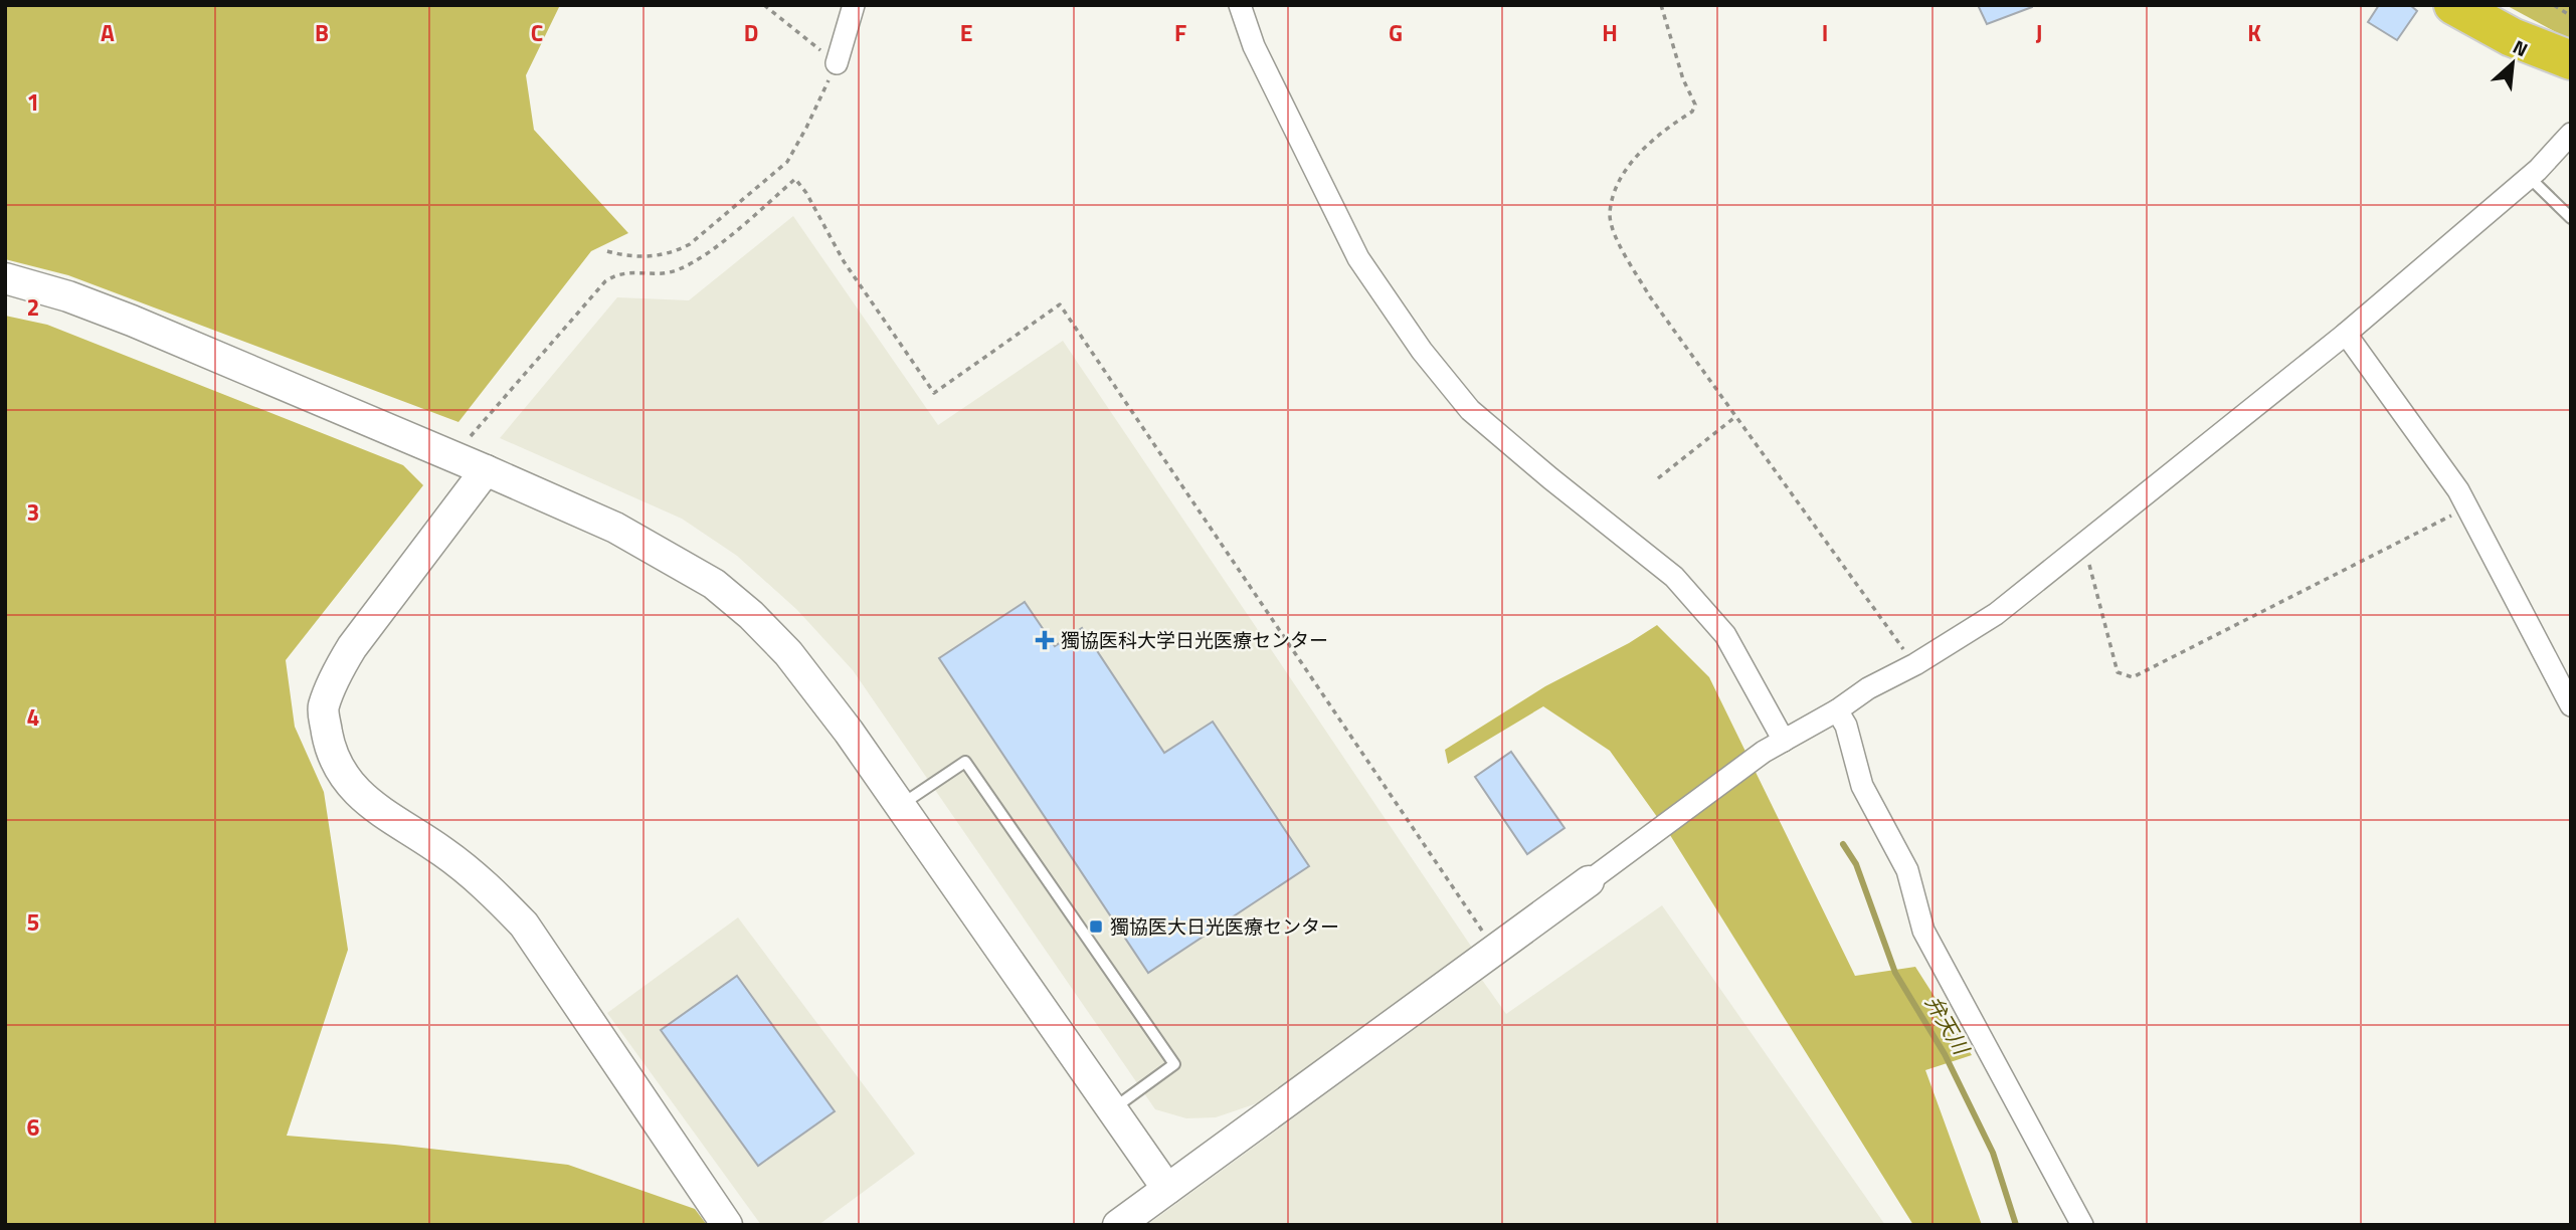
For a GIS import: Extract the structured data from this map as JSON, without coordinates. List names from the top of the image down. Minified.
{"water":["弁天川"],"places":{"health":["獨協医科大学日光医療センター"],"transit":["獨協医大日光医療センター"]},"north":"top right","grid":{"columns":["A","B","C","D","E","F","G","H","I","J","K"],"rows":["1","2","3","4","5","6"]}}
